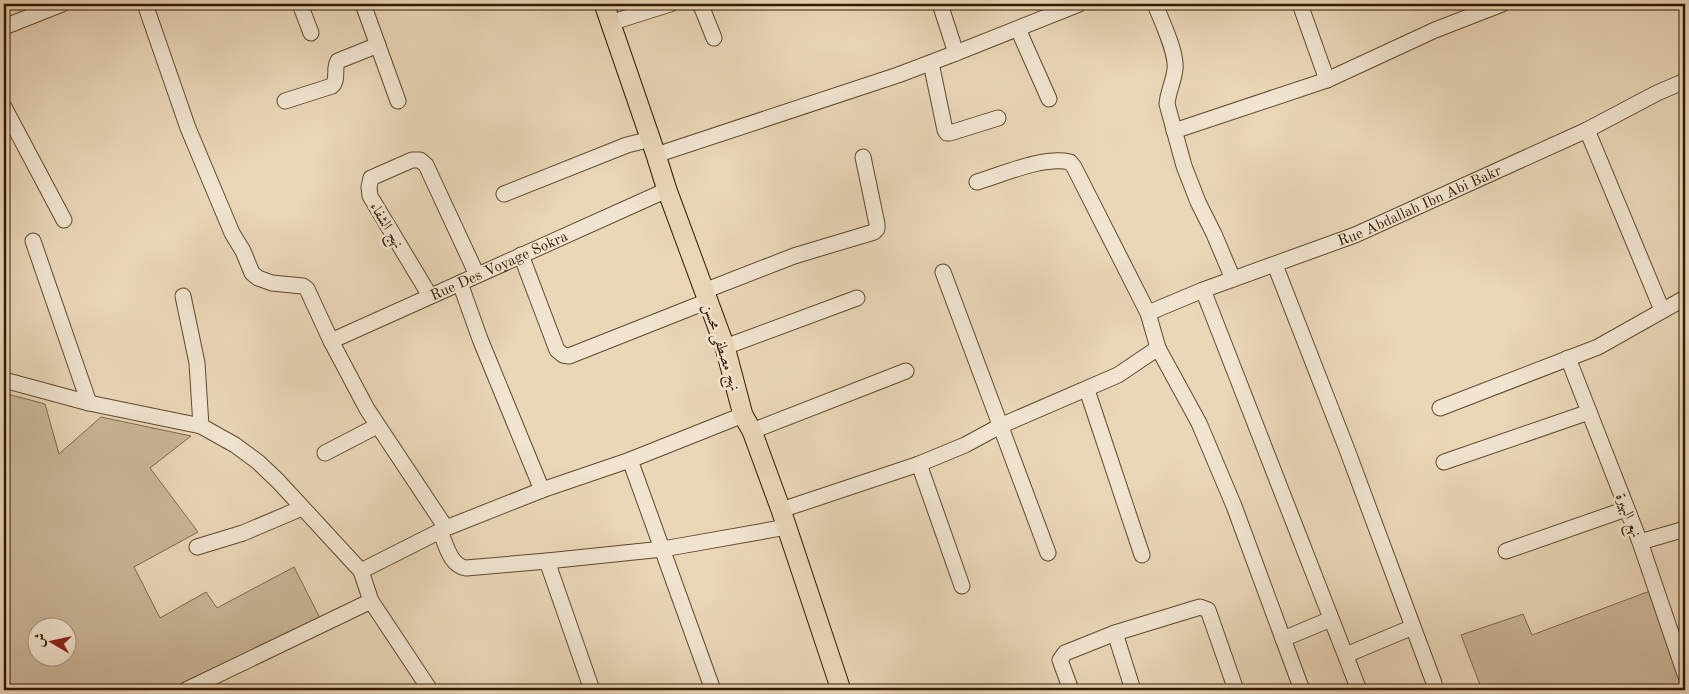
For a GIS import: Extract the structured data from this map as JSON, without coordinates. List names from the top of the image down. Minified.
{"streets":{"main road":["نهج مصطفى محسن"],"street":["Rue Abdallah Ibn Abi Bakr","نهج الشفاء","Rue Des Voyage Sokra","نهع البهيرة"]},"crossings":[["نهج الشفاء","Rue Des Voyage Sokra"],["Rue Des Voyage Sokra","نهج مصطفى محسن"]],"north":"left"}
